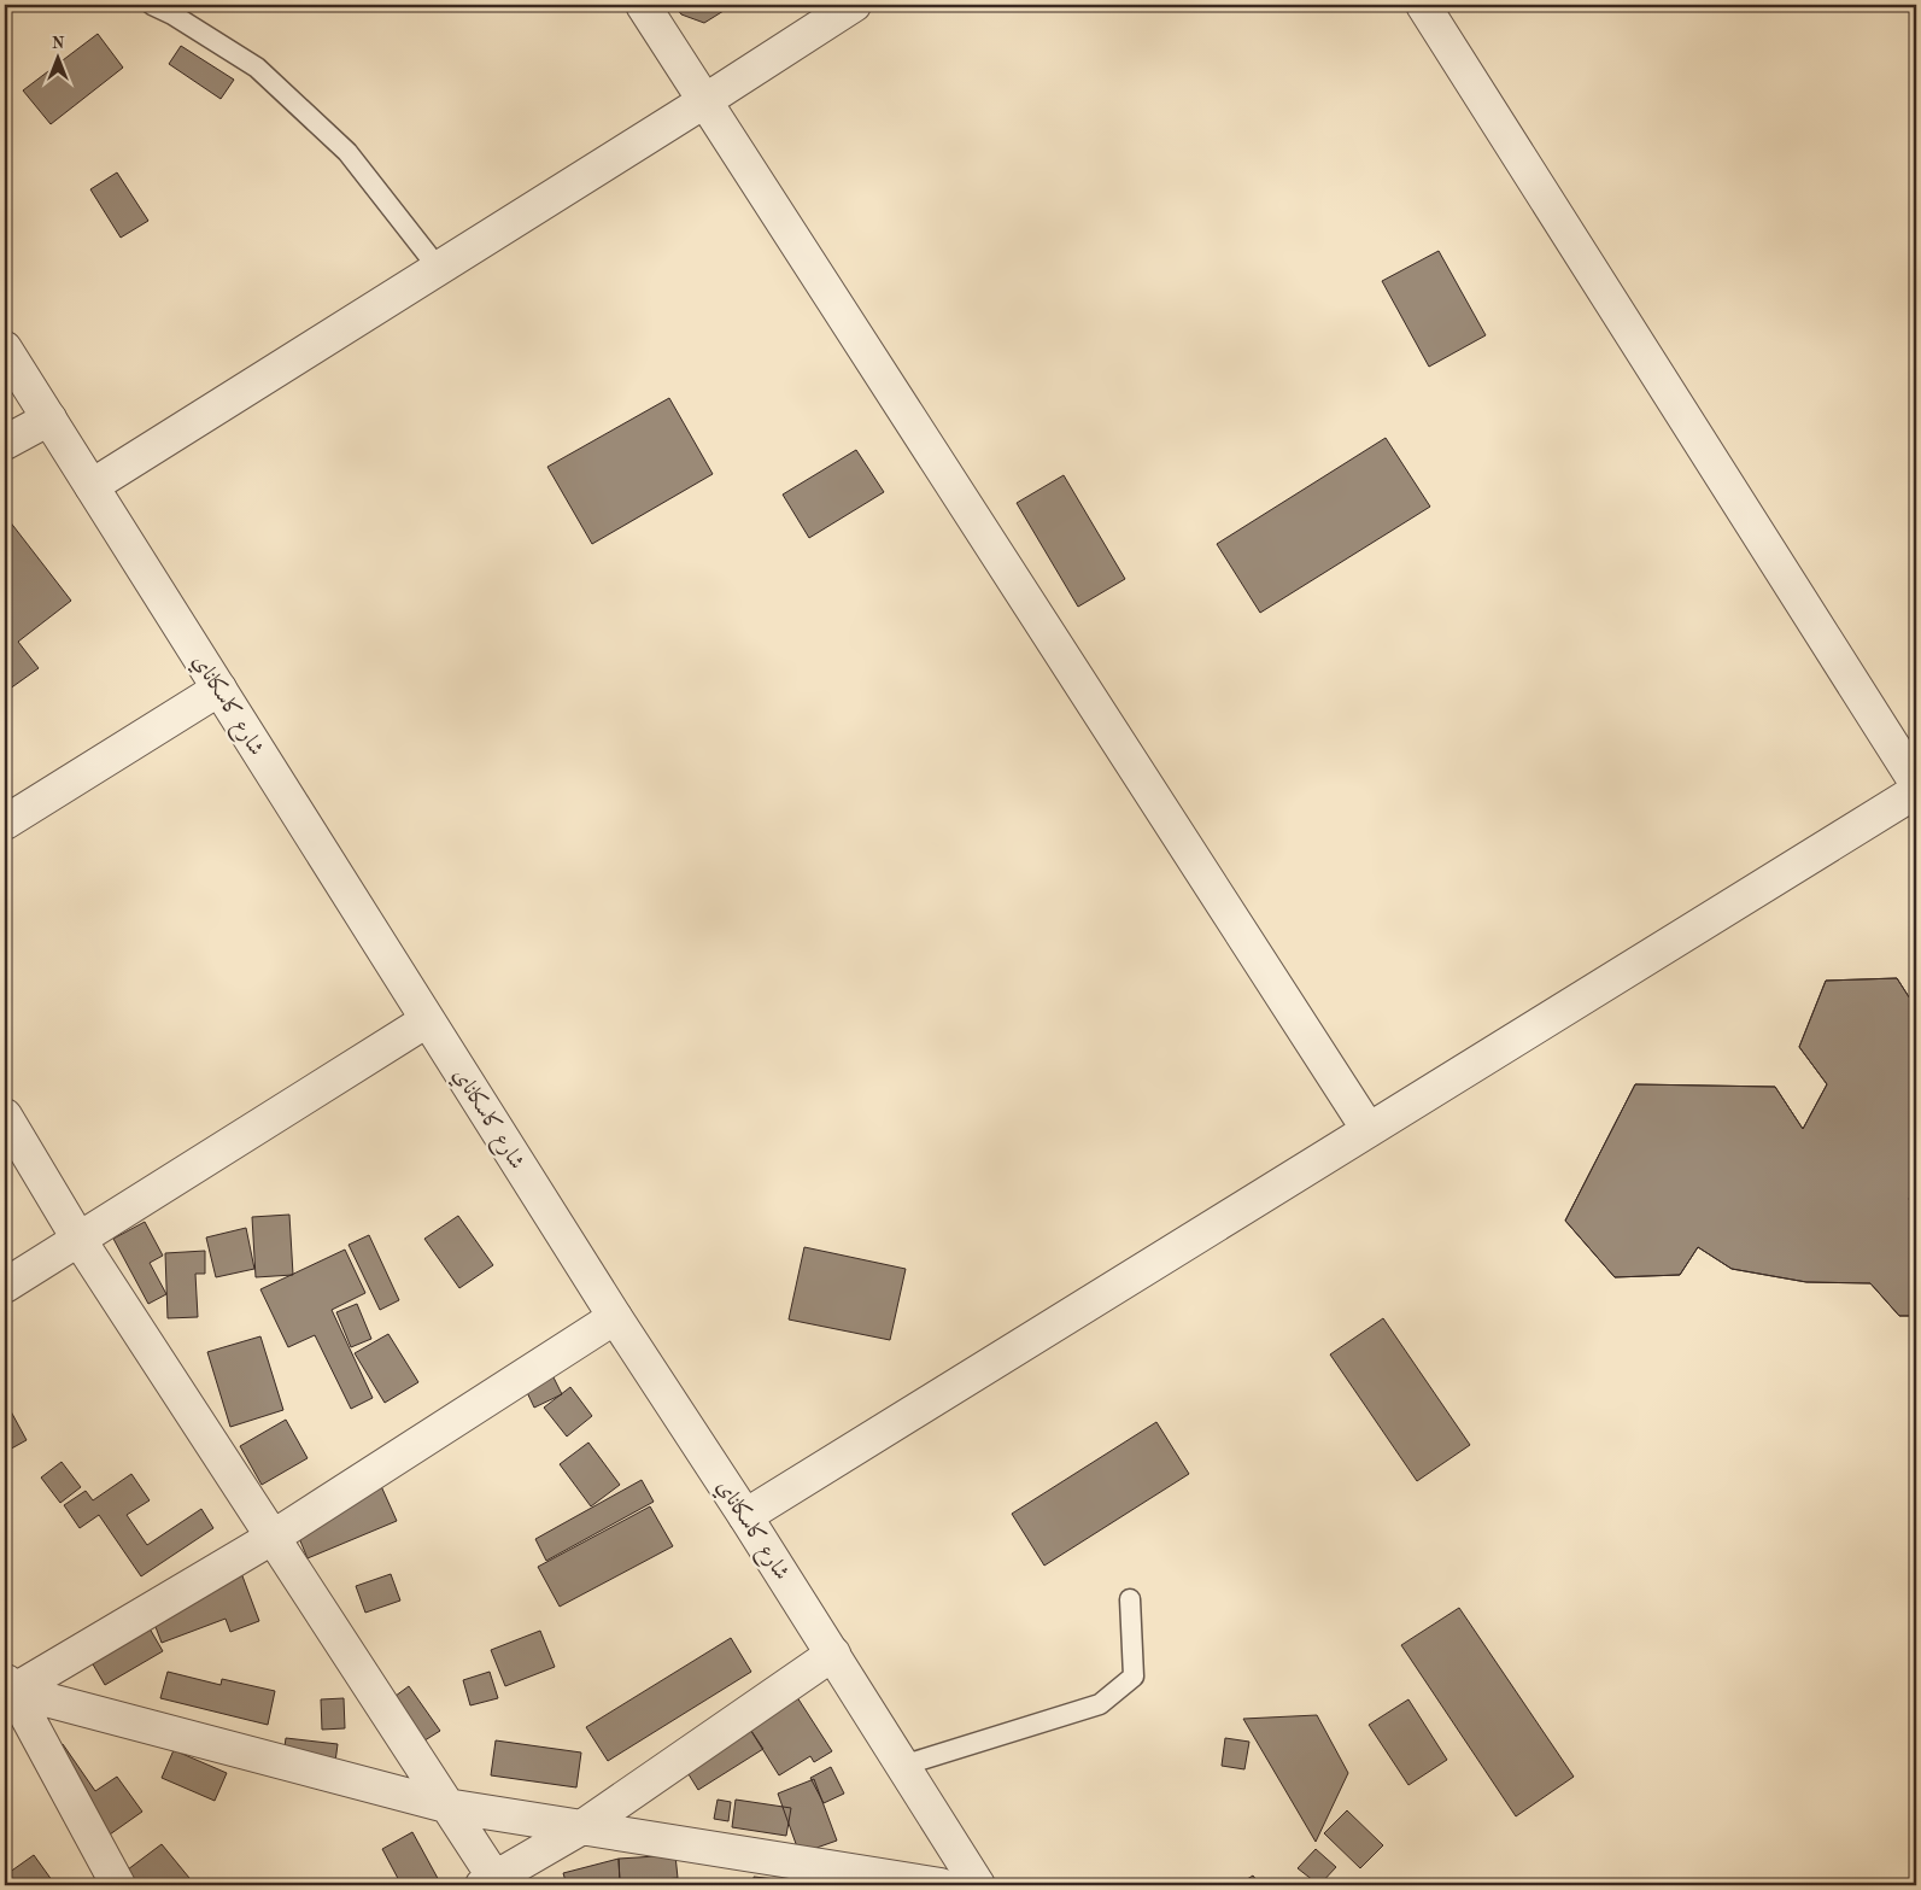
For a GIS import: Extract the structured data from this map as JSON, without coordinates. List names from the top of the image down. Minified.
{"streets":{"street":["شارع كاسكاناي"]},"north":"top"}
